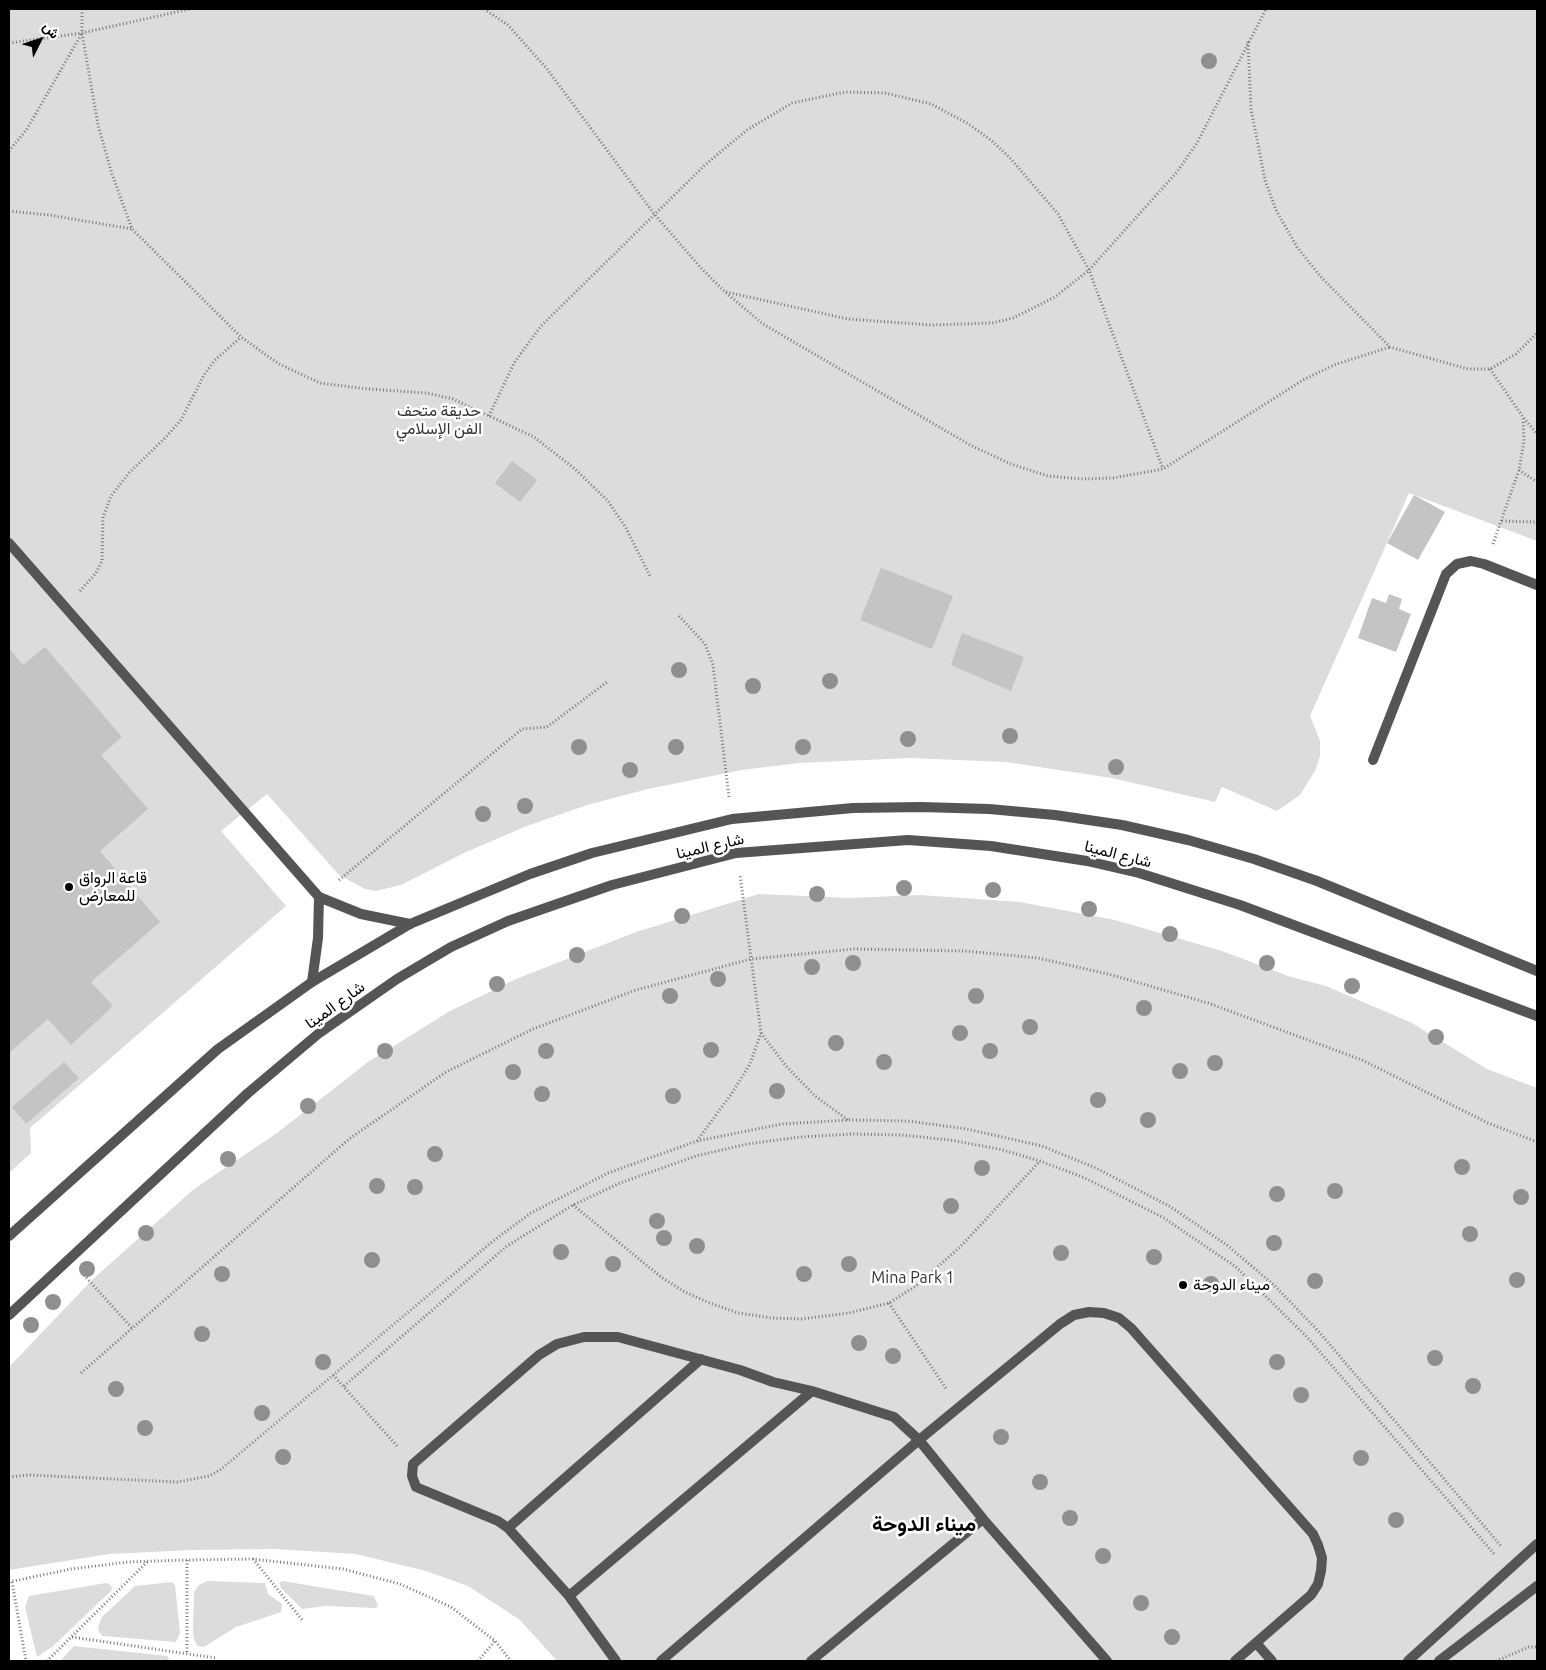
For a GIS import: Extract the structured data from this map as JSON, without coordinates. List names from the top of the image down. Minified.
{"streets":{"street":["شارع المينا"]},"districts":["ميناء الدوحة"],"parks":["حديقة متحف الفن الإسلامي","Mina Park 1"],"places":["قاعة الرواق للمعارض","ميناء الدوحة"],"north":"top right"}
